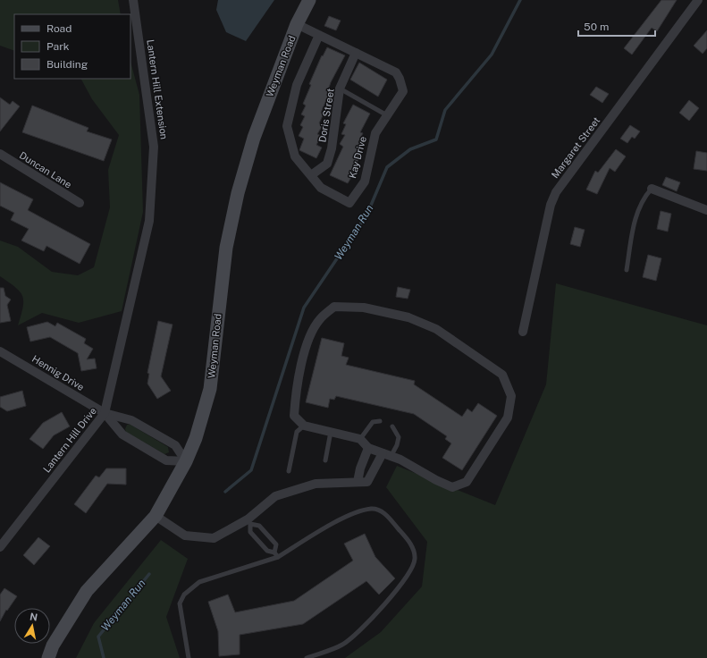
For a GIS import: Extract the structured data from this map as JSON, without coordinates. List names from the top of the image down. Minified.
{"streets":{"street":["Weyman Road","Lantern Hill Extension","Doris Street","Margaret Street","Kay Drive","Duncan Lane","Hennig Drive","Lantern Hill Drive"]},"crossings":[["Weyman Road","Kay Drive"],["Weyman Road","Hennig Drive"],["Lantern Hill Extension","Lantern Hill Drive"],["Doris Street","Kay Drive"],["Hennig Drive","Lantern Hill Drive"]],"water":["Weyman Run"],"legend":["Road","Park","Building"],"scale_bar":"50 m","north":"top"}
